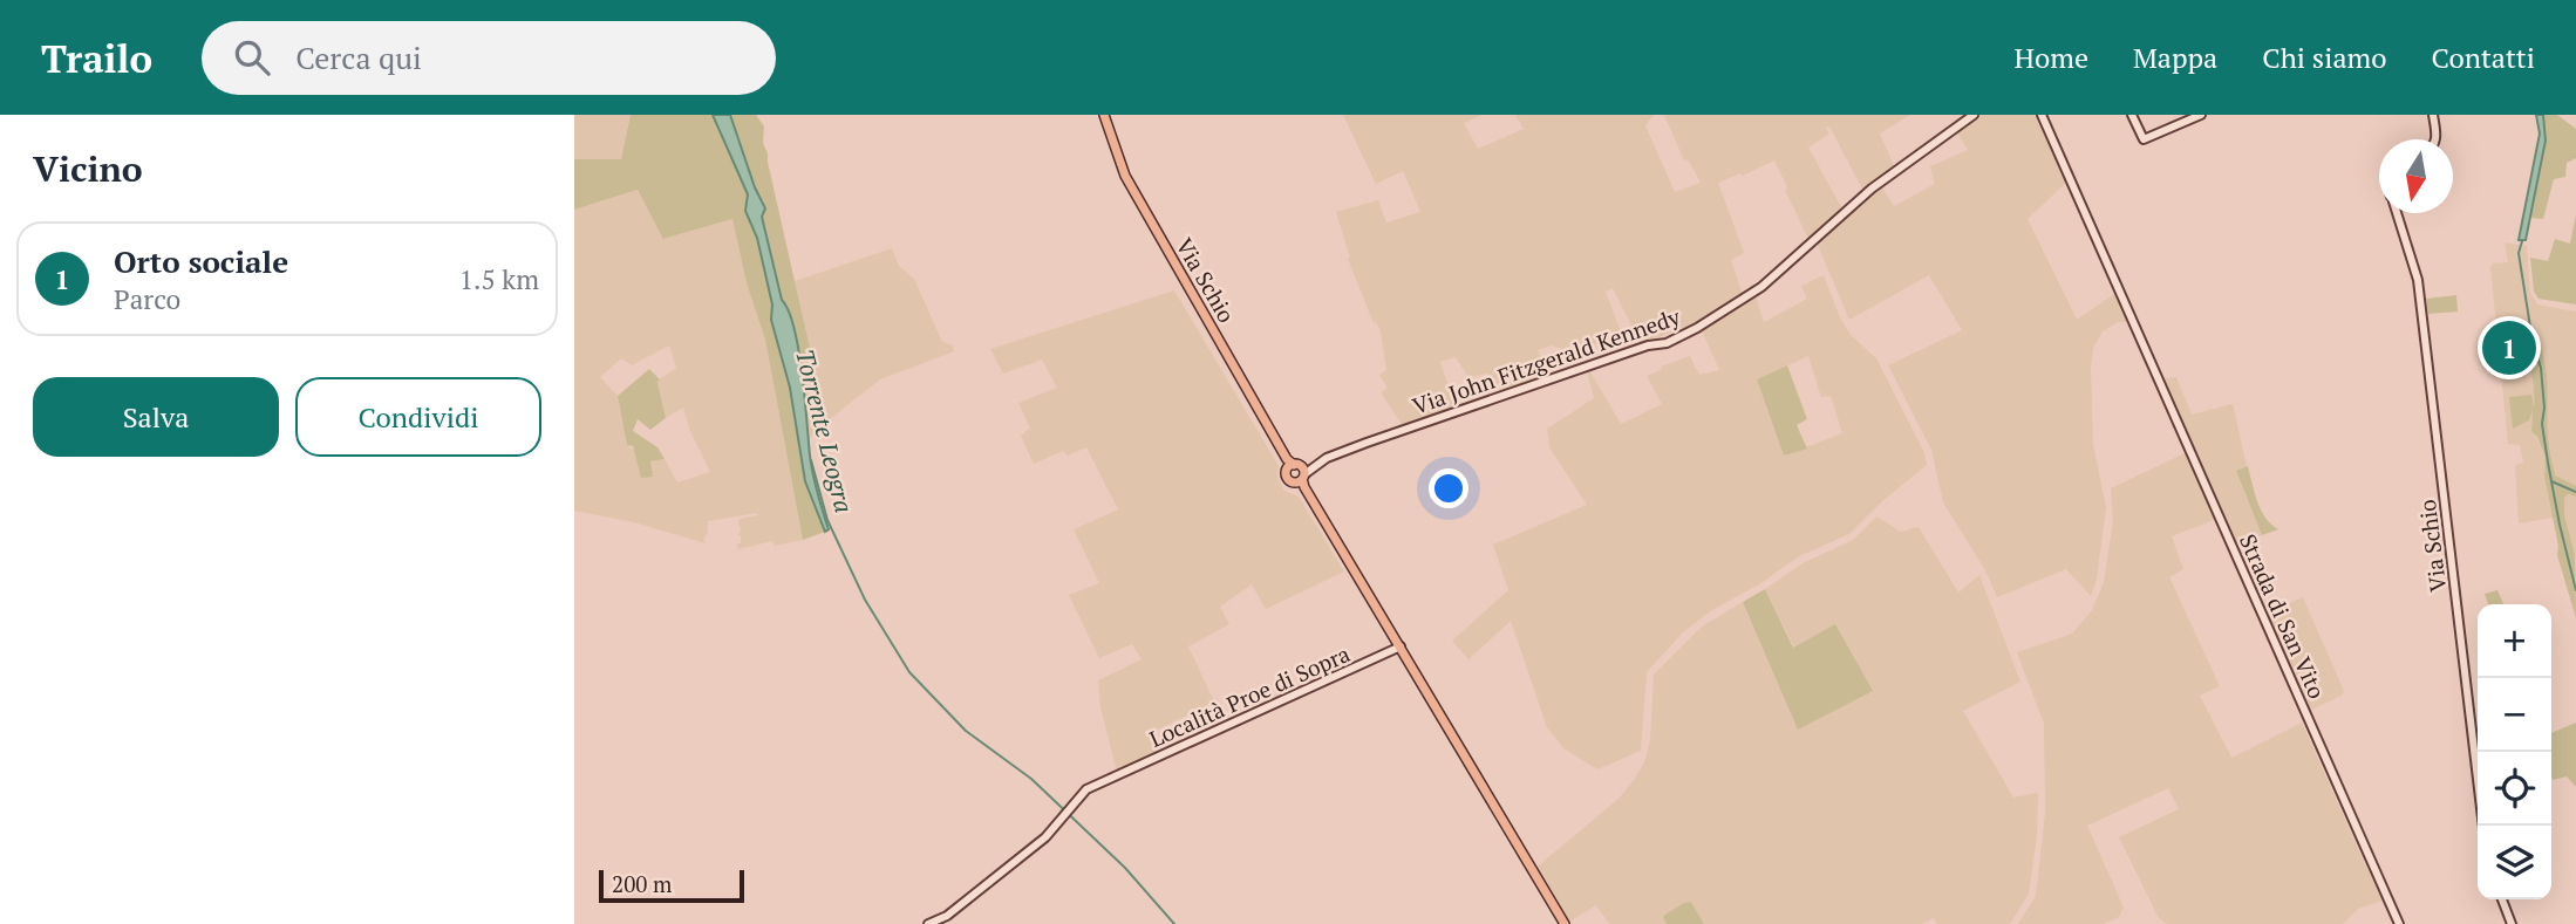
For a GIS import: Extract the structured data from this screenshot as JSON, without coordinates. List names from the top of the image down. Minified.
{"streets":{"main road":["Via Schio","Via John Fitzgerald Kennedy","Strada di San Vito","Località Proe di Sopra"]},"crossings":[["Via Schio","Via John Fitzgerald Kennedy"],["Via Schio","Località Proe di Sopra"]],"water":["Torrente Leogra"],"scale_bar":"200 m","north":"bottom","page":{"header":"Trailo","search":"Cerca qui","nav":["Home","Mappa","Chi siamo","Contatti"],"heading":"Vicino","list":[{"mark":"1","name":"Orto sociale","note":"Parco","value":"1.5 km"}],"pins":"1","buttons":["Salva","Condividi"],"map_buttons":["+","−"],"scale":"200 m"}}
